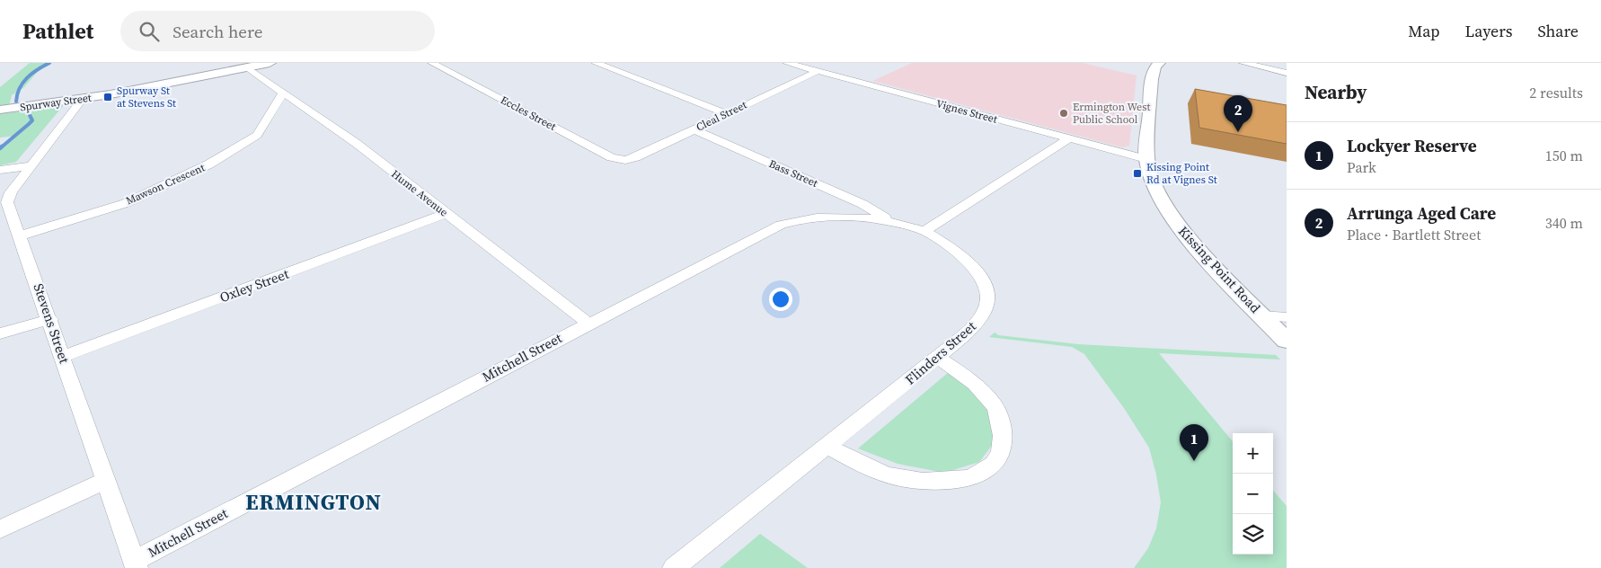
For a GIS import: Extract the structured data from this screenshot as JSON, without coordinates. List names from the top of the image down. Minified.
{"streets":{"street":["Spurway Street","Vignes Street","Eccles Street","Cleal Street","Bass Street","Mawson Crescent","Hume Avenue","Kissing Point Road","Oxley Street","Stevens Street","Flinders Street","Mitchell Street"]},"crossings":[["Spurway Street","Hume Avenue"],["Spurway Street","Stevens Street"],["Vignes Street","Cleal Street"],["Vignes Street","Kissing Point Road"],["Eccles Street","Cleal Street"],["Cleal Street","Bass Street"],["Bass Street","Mitchell Street"],["Mawson Crescent","Hume Avenue"],["Mawson Crescent","Stevens Street"],["Hume Avenue","Oxley Street"],["Hume Avenue","Mitchell Street"],["Oxley Street","Stevens Street"],["Stevens Street","Mitchell Street"],["Flinders Street","Mitchell Street"]],"districts":["ERMINGTON"],"places":{"transit":["Spurway St at Stevens St","Kissing Point Rd at Vignes St"],"other":["Ermington West Public School"]},"page":{"header":"Pathlet","search":"Search here","nav":["Map","Layers","Share"],"heading":["Nearby","2 results"],"pins":["2","1"],"list":[{"mark":"1","name":"Lockyer Reserve","note":"Park","value":"150 m"},{"mark":"2","name":"Arrunga Aged Care","note":"Place · Bartlett Street","value":"340 m"}],"map_buttons":["+","−"]}}
